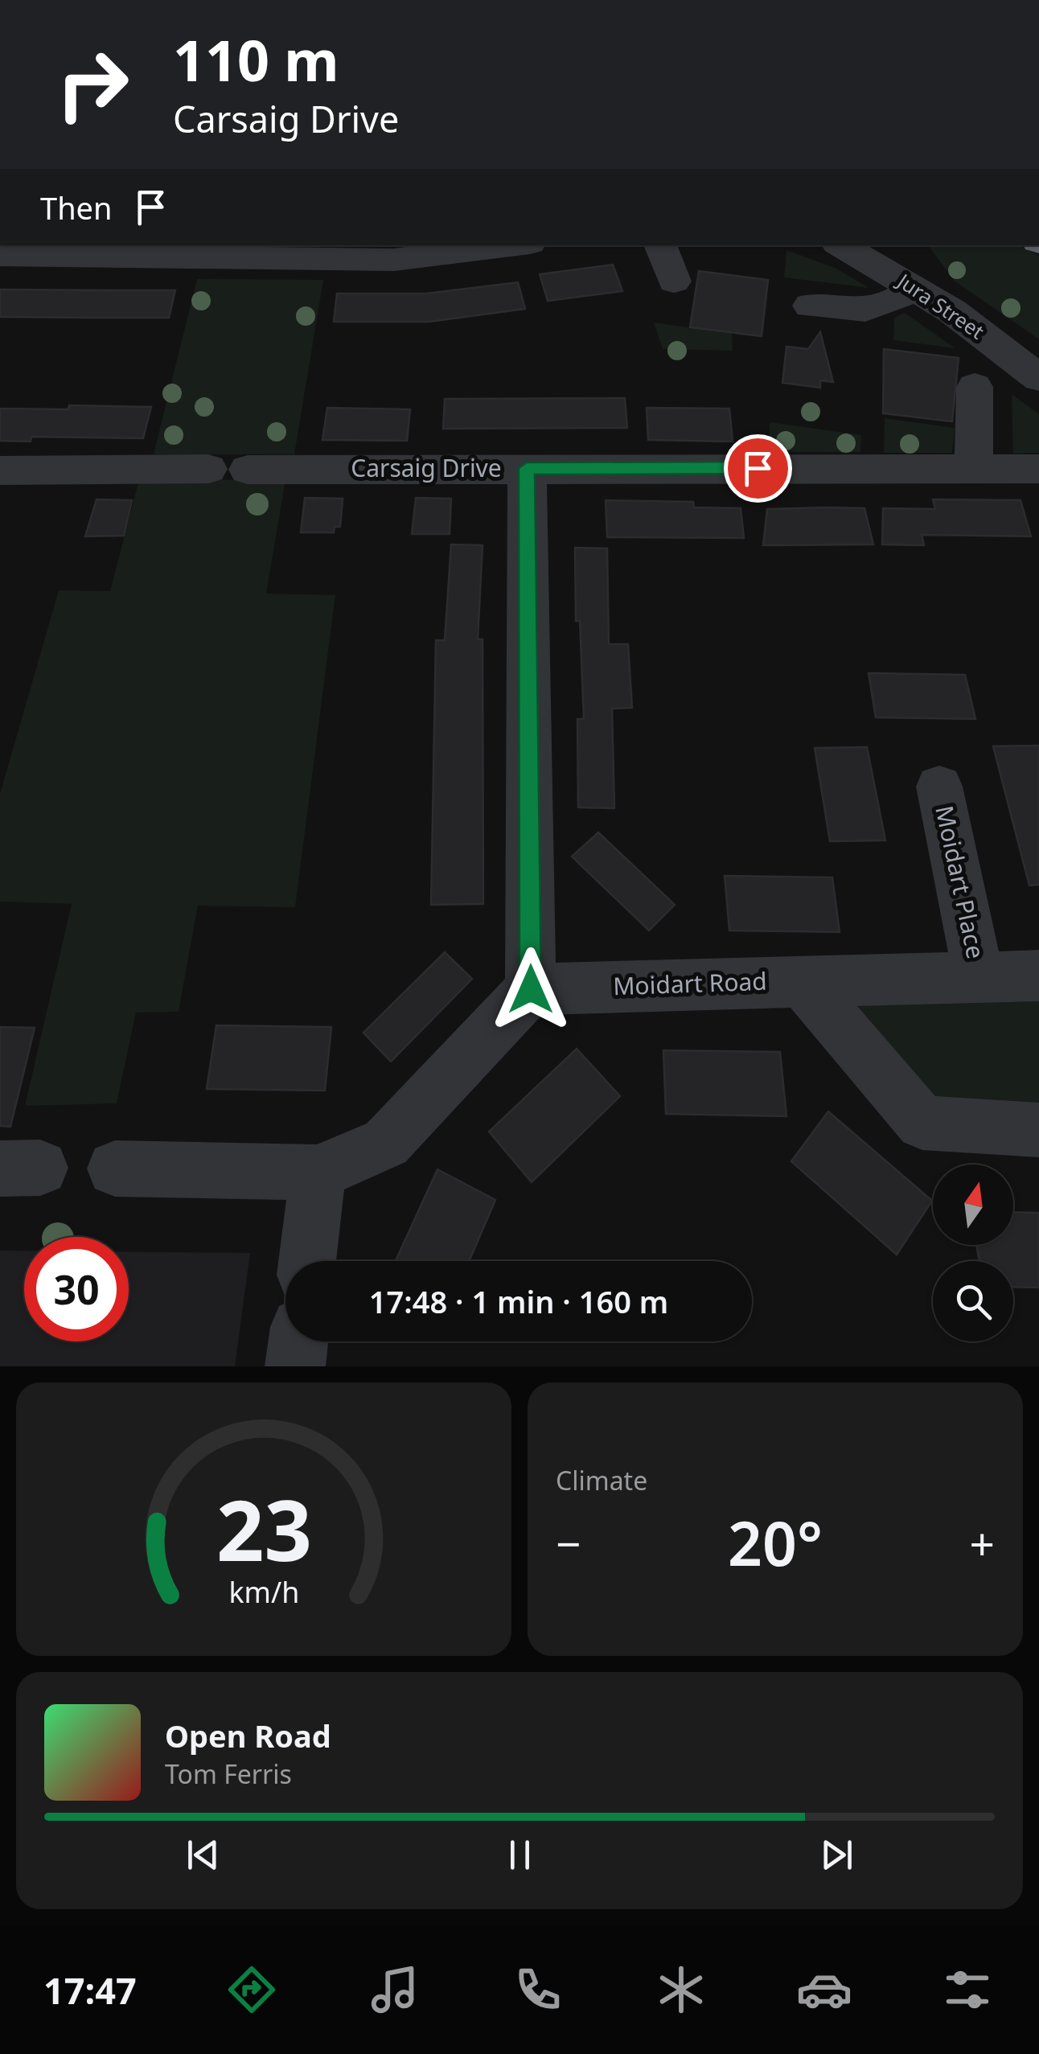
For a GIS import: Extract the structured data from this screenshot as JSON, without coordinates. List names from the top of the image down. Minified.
{"streets":{"street":["Jura Street","Carsaig Drive","Moidart Place","Moidart Road"]},"crossings":[["Moidart Place","Moidart Road"]],"north":"top","page":{"turn":["110 m","Carsaig Drive"],"then":"Then","limit":"30","trip":"17:48 · 1 min · 160 m","tile":"Climate","heat":["−","20°","+"],"song":["Open Road","Tom Ferris"],"tabs":"17:47","gauge":["23","km/h"]}}
